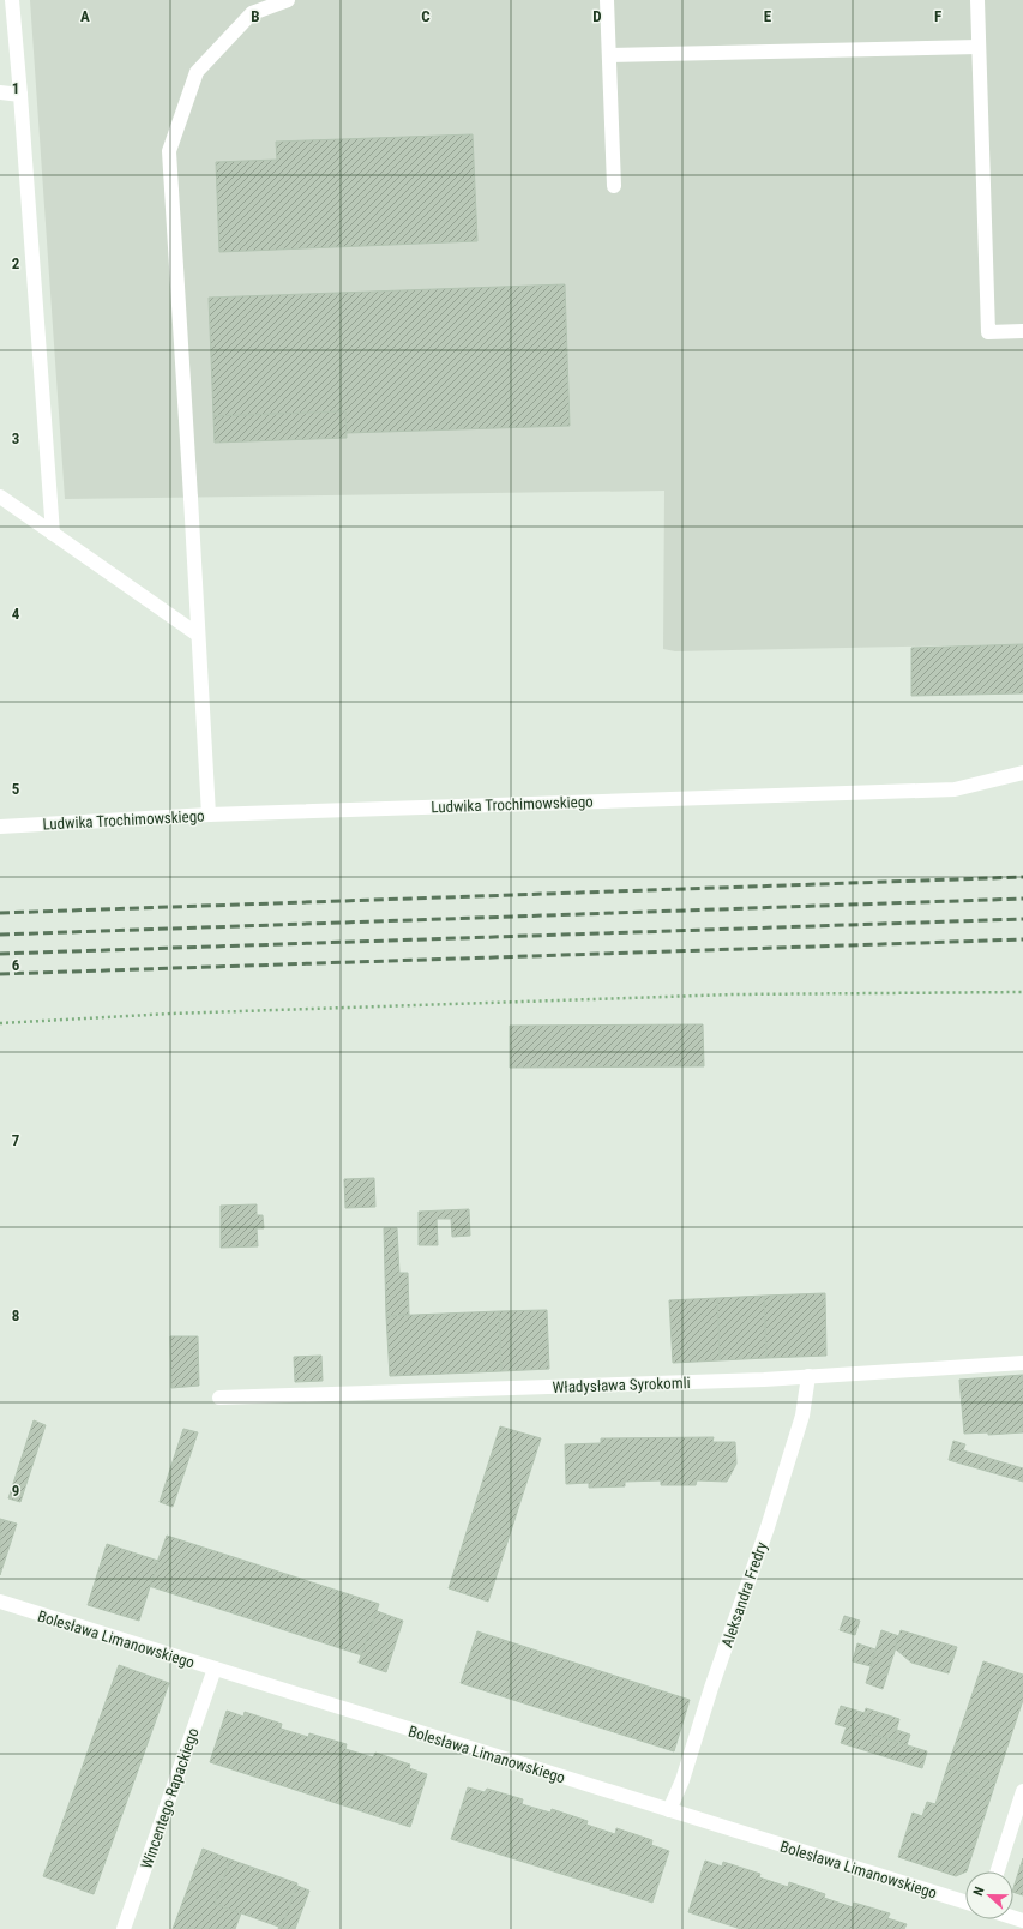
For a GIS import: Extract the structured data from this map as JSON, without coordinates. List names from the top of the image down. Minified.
{"streets":{"street":["Ludwika Trochimowskiego","Władysława Syrokomli","Aleksandra Fredry","Bolesława Limanowskiego","Wincentego Rapackiego"]},"crossings":[["Władysława Syrokomli","Aleksandra Fredry"],["Aleksandra Fredry","Bolesława Limanowskiego"],["Bolesława Limanowskiego","Wincentego Rapackiego"]],"north":"left","grid":{"columns":["A","B","C","D","E","F"],"rows":["1","2","3","4","5","6","7","8","9"]}}
